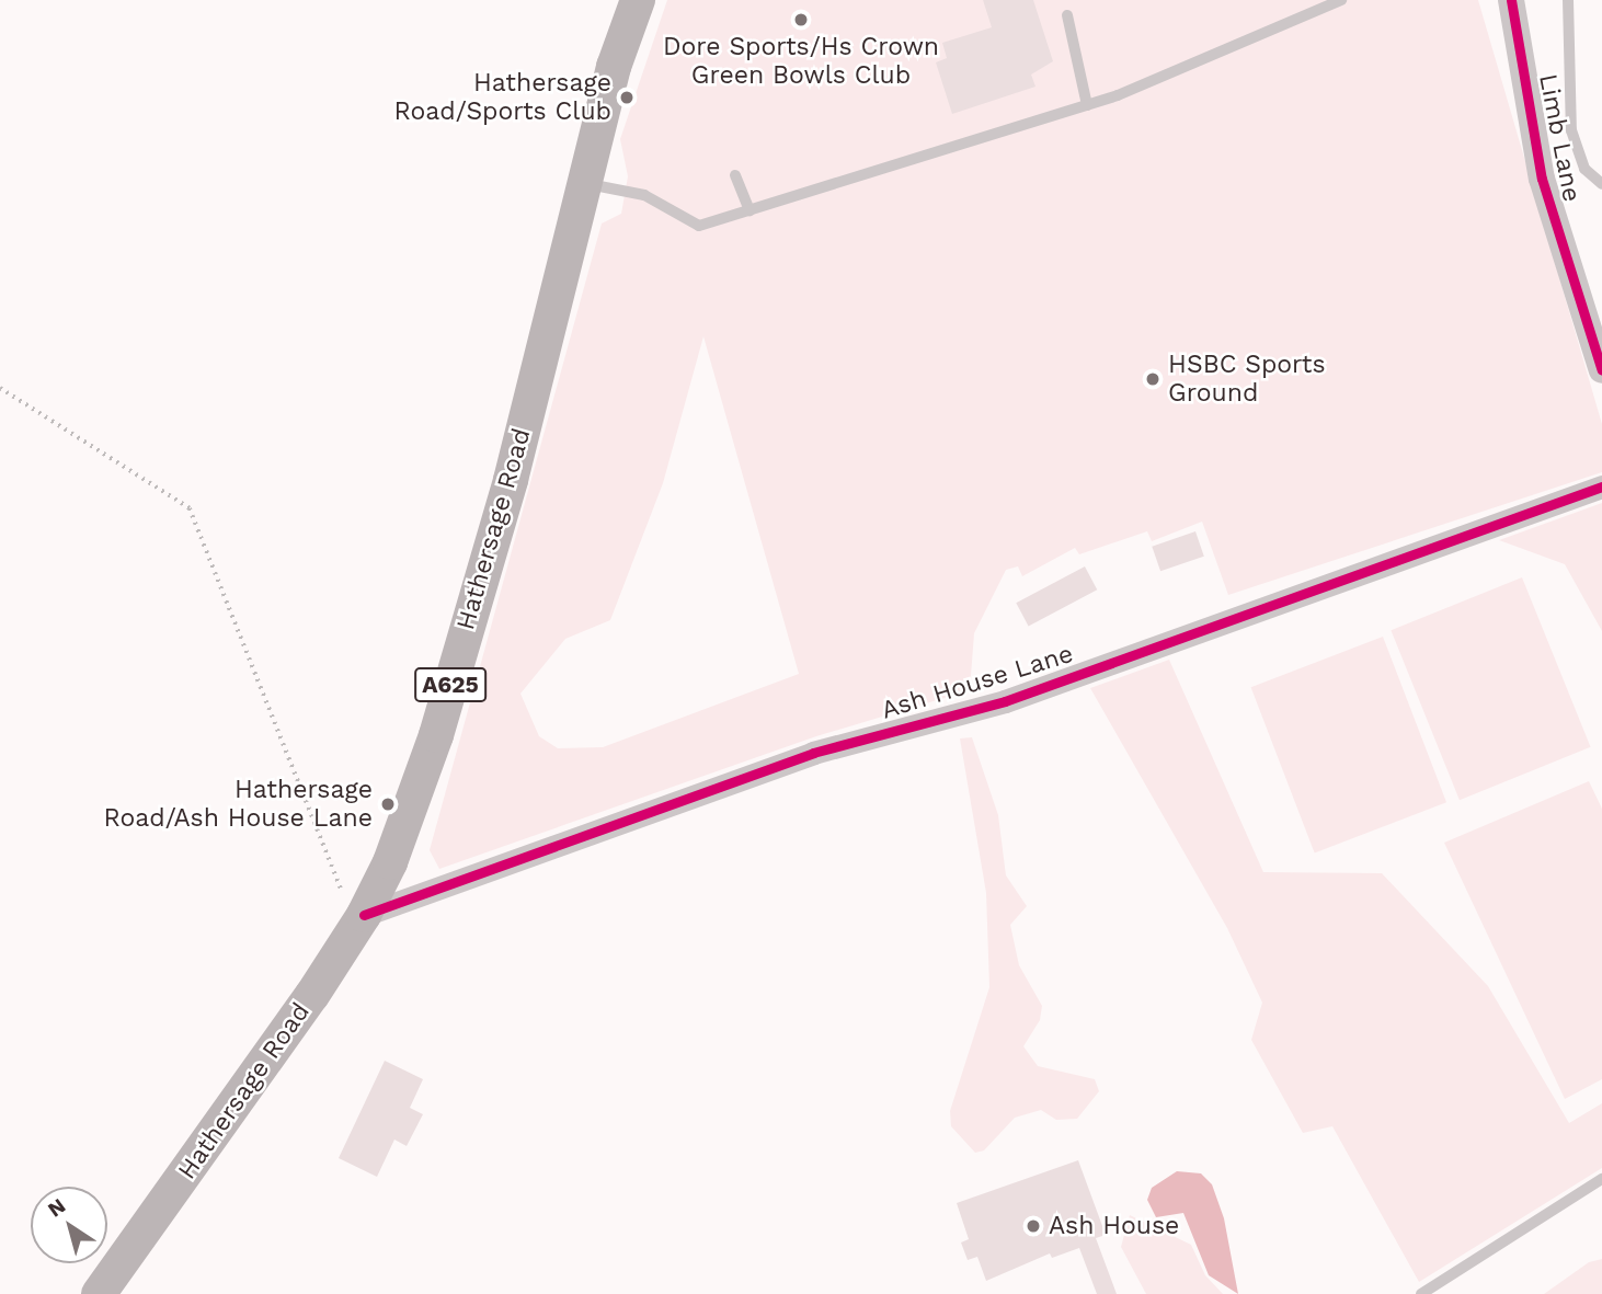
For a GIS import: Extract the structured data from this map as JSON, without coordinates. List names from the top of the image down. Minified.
{"streets":{"main road":["Hathersage Road","A625"],"street":["Limb Lane","Ash House Lane"]},"crossings":[["Hathersage Road","Ash House Lane"]],"places":["Dore Sports/Hs Crown Green Bowls Club","Hathersage Road/Sports Club","HSBC Sports Ground","Hathersage Road/Ash House Lane","Ash House"],"north":"top left"}
